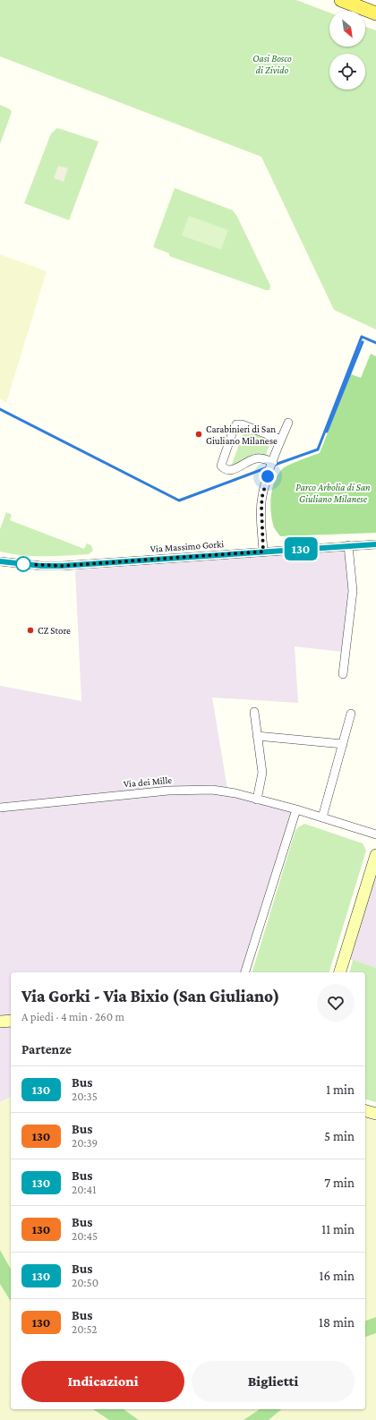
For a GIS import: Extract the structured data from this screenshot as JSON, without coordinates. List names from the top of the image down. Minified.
{"streets":{"street":["Via Massimo Gorki","Via dei Mille"]},"parks":["Oasi Bosco di Zivido","Parco Arbolia di San Giuliano Milanese"],"places":["Carabinieri di San Giuliano Milanese","CZ Store"],"lines":["bus line 130"],"north":"bottom right","page":{"on_map":"130","heading":[["Via Gorki - Via Bixio (San Giuliano)","A piedi · 4 min · 260 m"],"Partenze"],"list":[{"mark":"130","name":"Bus","note":"20:35","value":"1 min"},{"mark":"130","name":"Bus","note":"20:39","value":"5 min"},{"mark":"130","name":"Bus","note":"20:41","value":"7 min"},{"mark":"130","name":"Bus","note":"20:45","value":"11 min"},{"mark":"130","name":"Bus","note":"20:50","value":"16 min"},{"mark":"130","name":"Bus","note":"20:52","value":"18 min"}],"buttons":["Indicazioni","Biglietti"]}}
